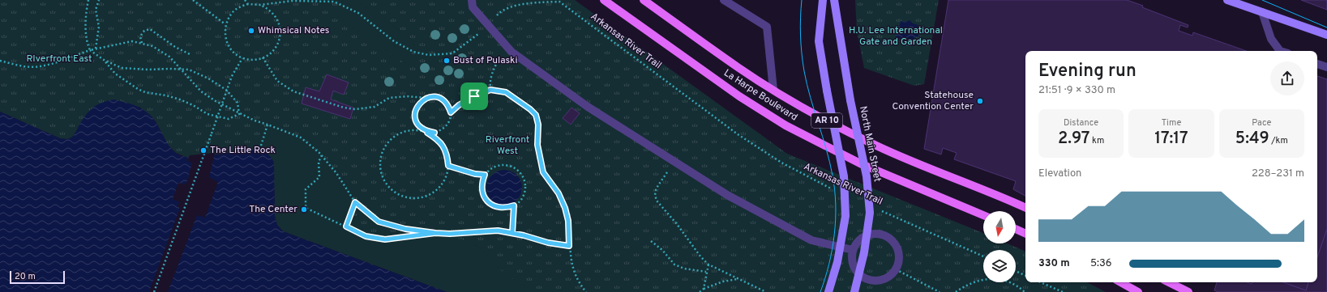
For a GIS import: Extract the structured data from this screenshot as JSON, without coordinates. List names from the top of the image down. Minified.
{"streets":{"main road":["La Harpe Boulevard","AR 10","North Main Street"],"path":["Arkansas River Trail"]},"parks":["H.U. Lee International Gate and Garden","RIverfront East","Riverfront West"],"places":["Whimsical Notes","Bust of Pulaski","Statehouse Convention Center","The Little Rock","The Center"],"scale_bar":"20 m","north":"bottom","page":{"heading":["Evening run","21:51 · 9 × 330 m"],"stats":[["Distance","2.97 km"],["Time","17:17"],["Pace","5:49 /km"]],"chart":["Elevation","228–231 m"],"list":[{"name":"330 m","note":"5:36"}],"scale":"20 m"}}
